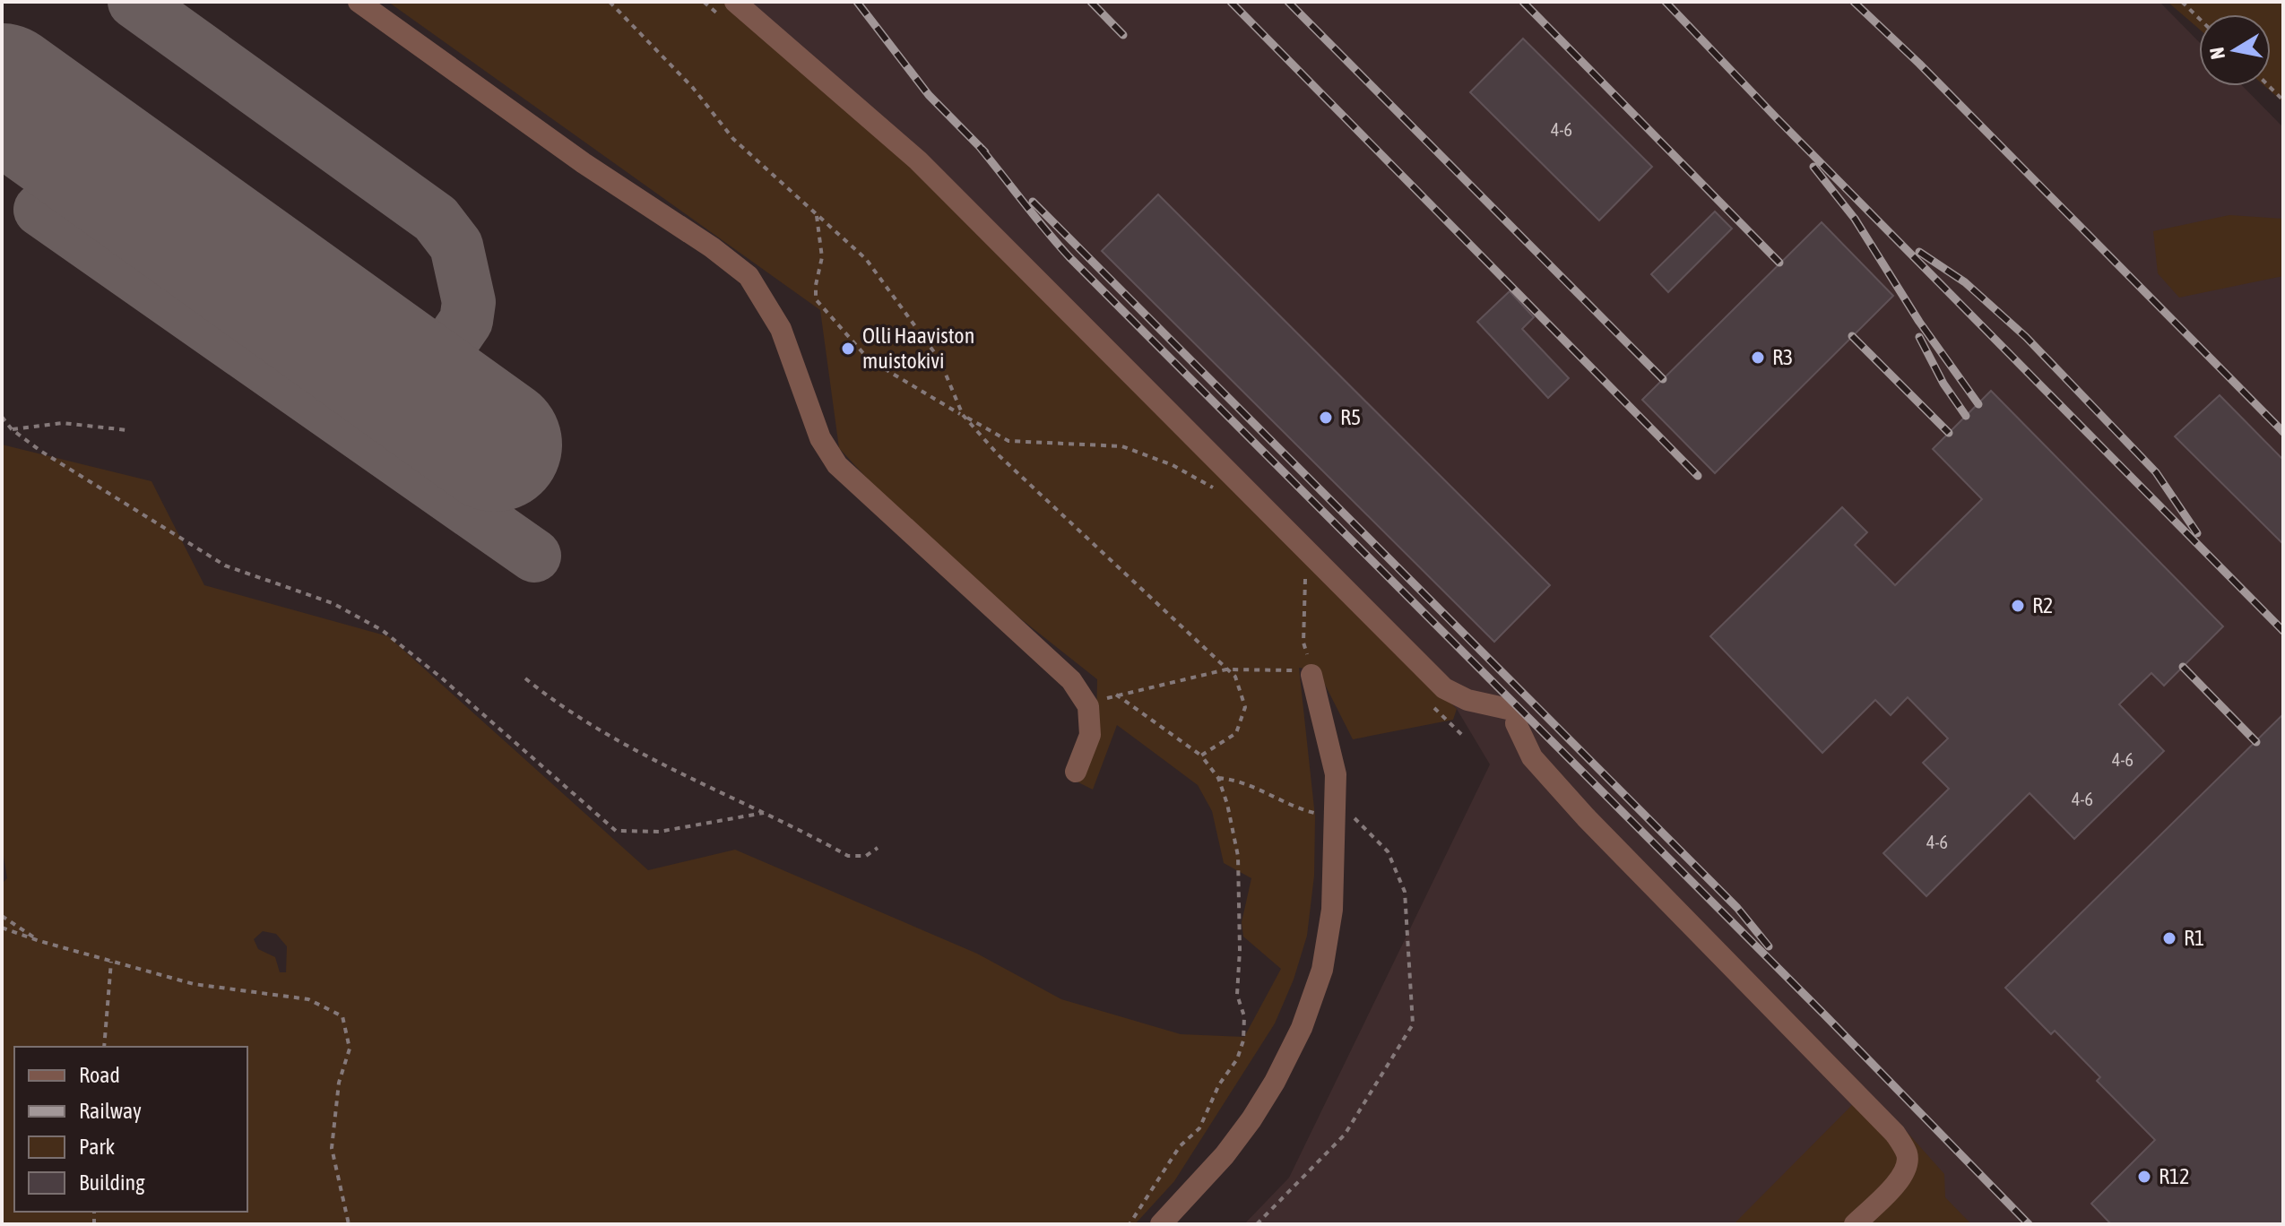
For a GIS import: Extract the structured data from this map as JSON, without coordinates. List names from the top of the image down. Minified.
{"places":["Olli Haaviston muistokivi","R3","R5","R2","R1","R12"],"house_numbers":["4-6","4-6","4-6","4-6"],"legend":["Road","Railway","Park","Building"],"north":"left"}
